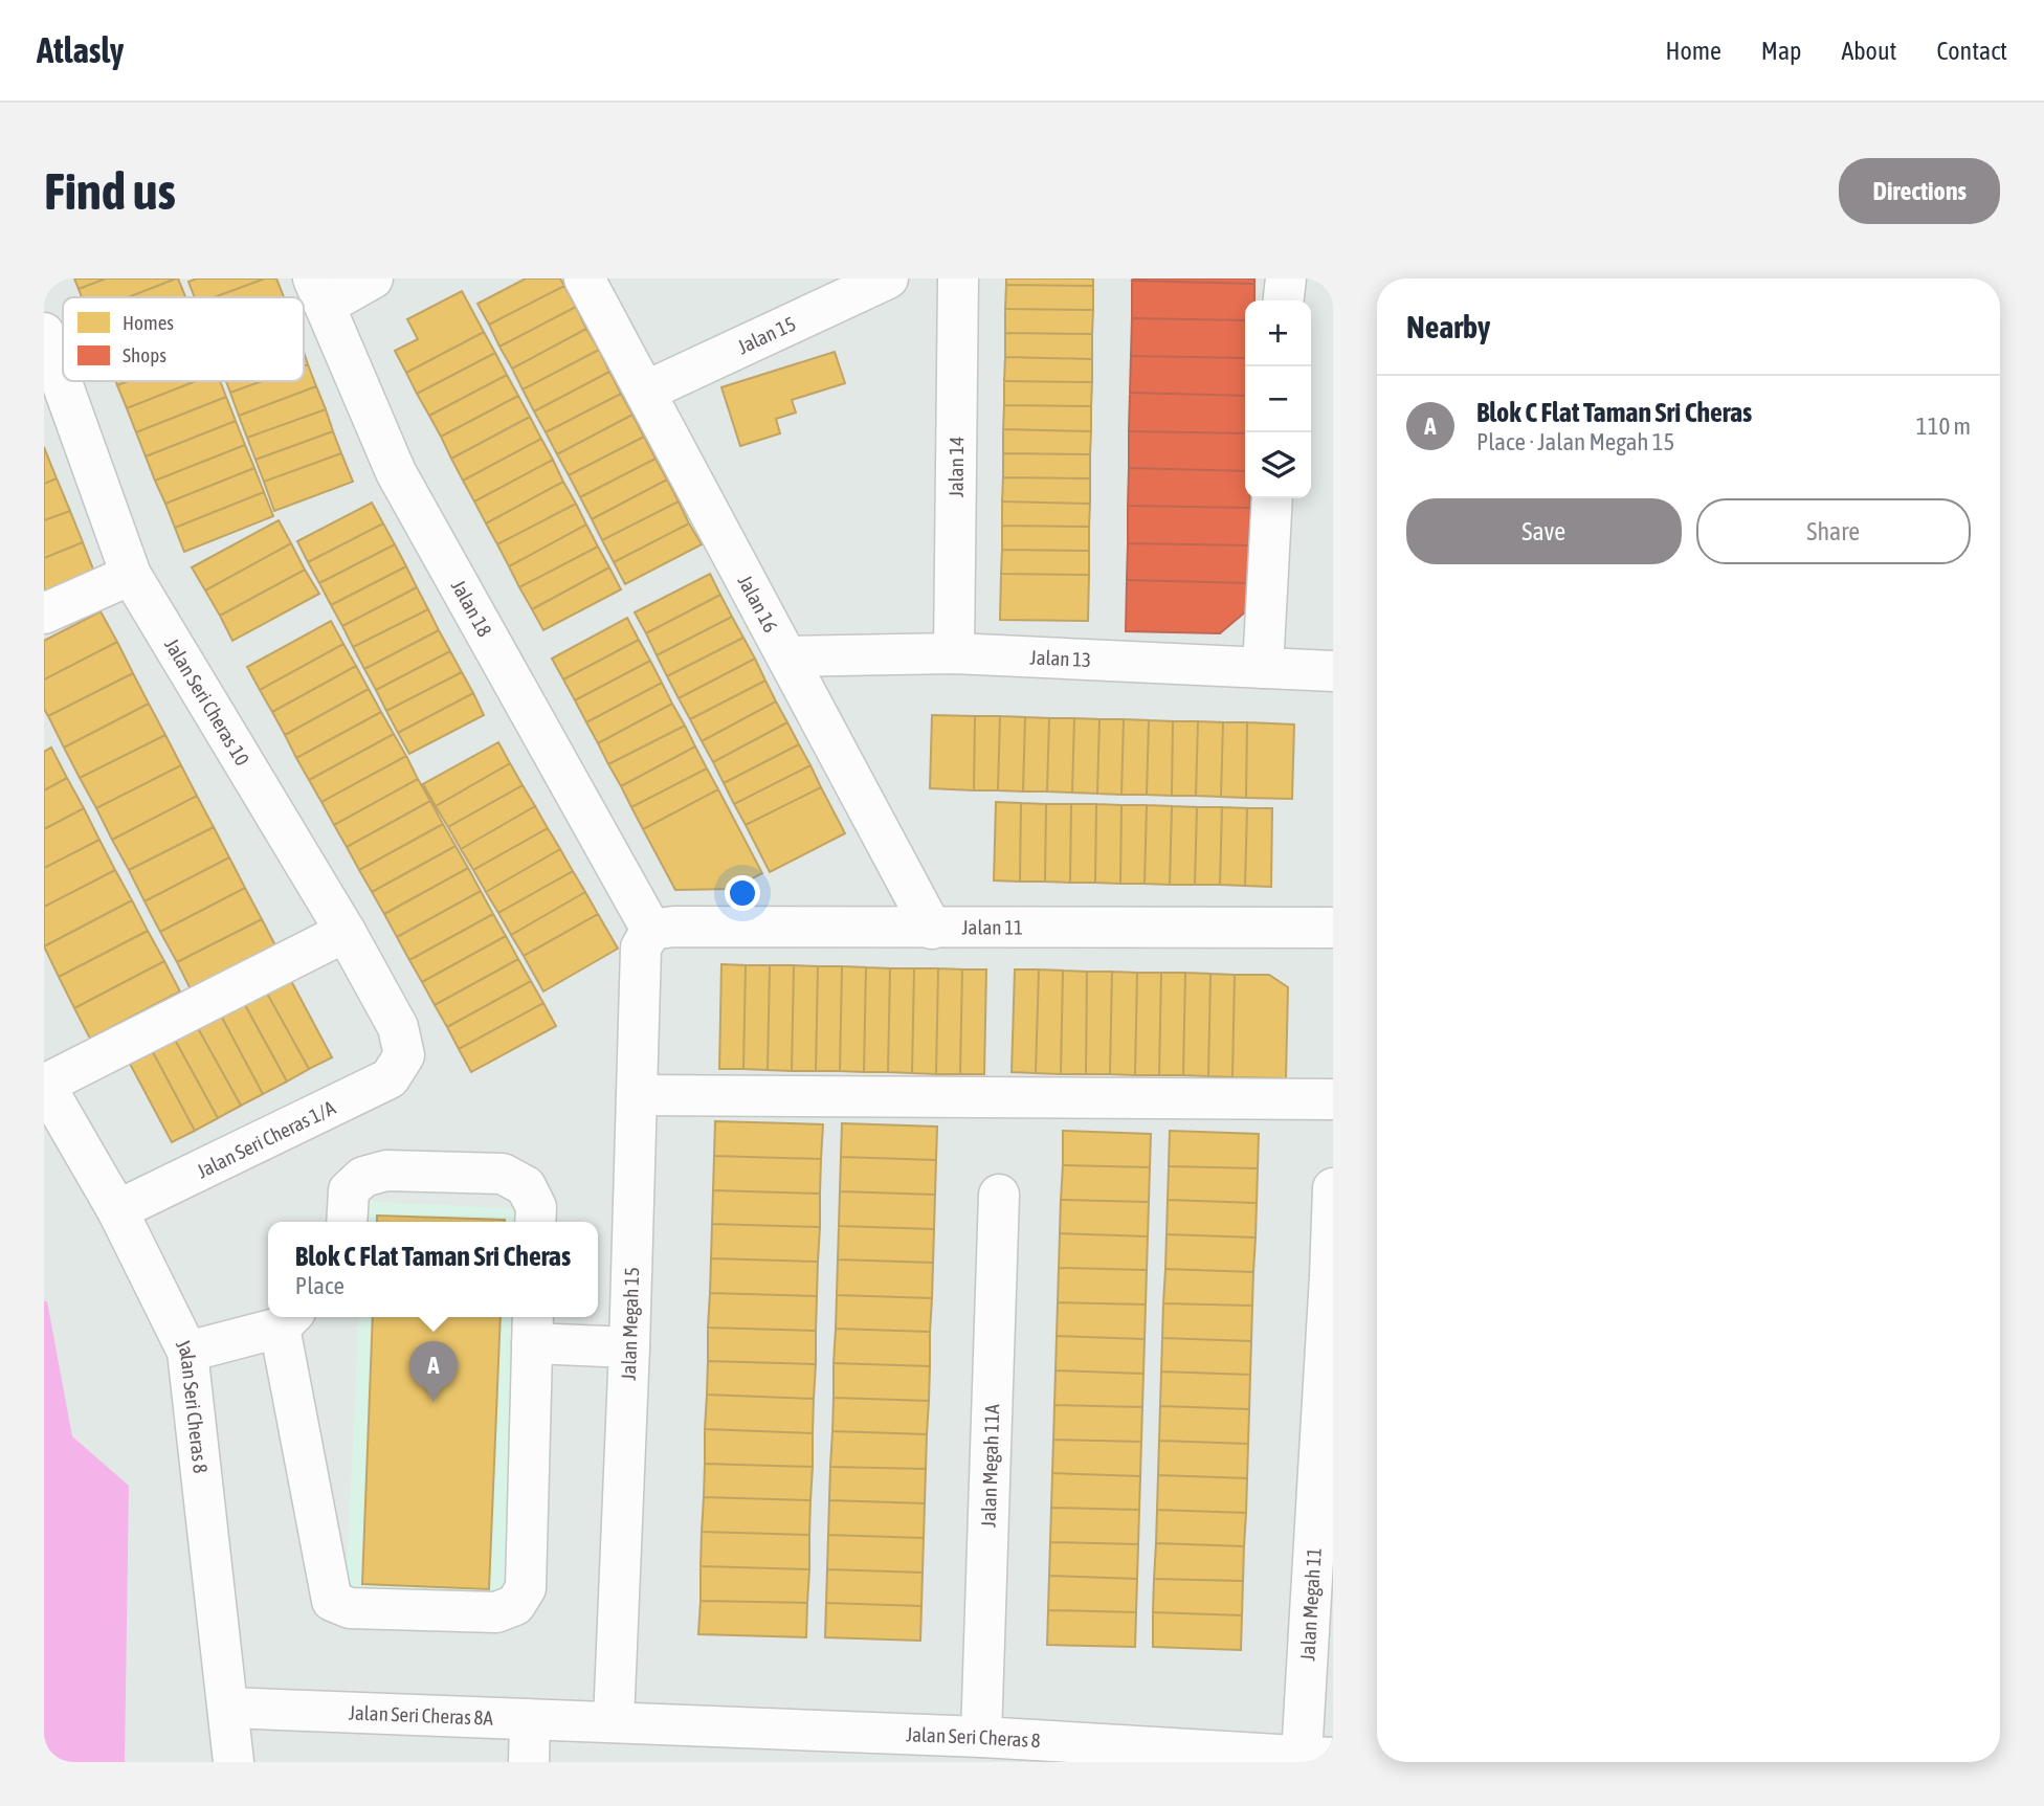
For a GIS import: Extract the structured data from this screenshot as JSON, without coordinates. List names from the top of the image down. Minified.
{"streets":{"street":["Jalan 15","Jalan 14","Jalan 16","Jalan 18","Jalan 13","Jalan Seri Cheras 10","Jalan 11","Jalan Seri Cheras 1/A","Jalan Megah 15","Jalan Seri Cheras 8","Jalan Megah 11A","Jalan Megah 11","Jalan Seri Cheras 8A"]},"crossings":[["Jalan 15","Jalan 16"],["Jalan 14","Jalan 13"],["Jalan 16","Jalan 13"],["Jalan 16","Jalan 11"],["Jalan 18","Jalan 11"],["Jalan 18","Jalan Megah 15"],["Jalan Seri Cheras 10","Jalan Seri Cheras 1/A"],["Jalan 11","Jalan Megah 15"],["Jalan Seri Cheras 1/A","Jalan Seri Cheras 8"],["Jalan Megah 15","Jalan Seri Cheras 8"],["Jalan Megah 15","Jalan Seri Cheras 8A"],["Jalan Seri Cheras 8","Jalan Megah 11A"],["Jalan Seri Cheras 8","Jalan Megah 11"],["Jalan Seri Cheras 8","Jalan Seri Cheras 8A"]],"legend":["Homes","Shops"],"page":{"header":"Atlasly","nav":["Home","Map","About","Contact"],"buttons":["Directions",["Save","Share"]],"title":"Find us","heading":"Nearby","map_buttons":["+","−"],"list":[{"mark":"A","name":"Blok C Flat Taman Sri Cheras","note":"Place · Jalan Megah 15","value":"110 m"}],"popup":["Blok C Flat Taman Sri Cheras","Place"],"pins":"A"}}
